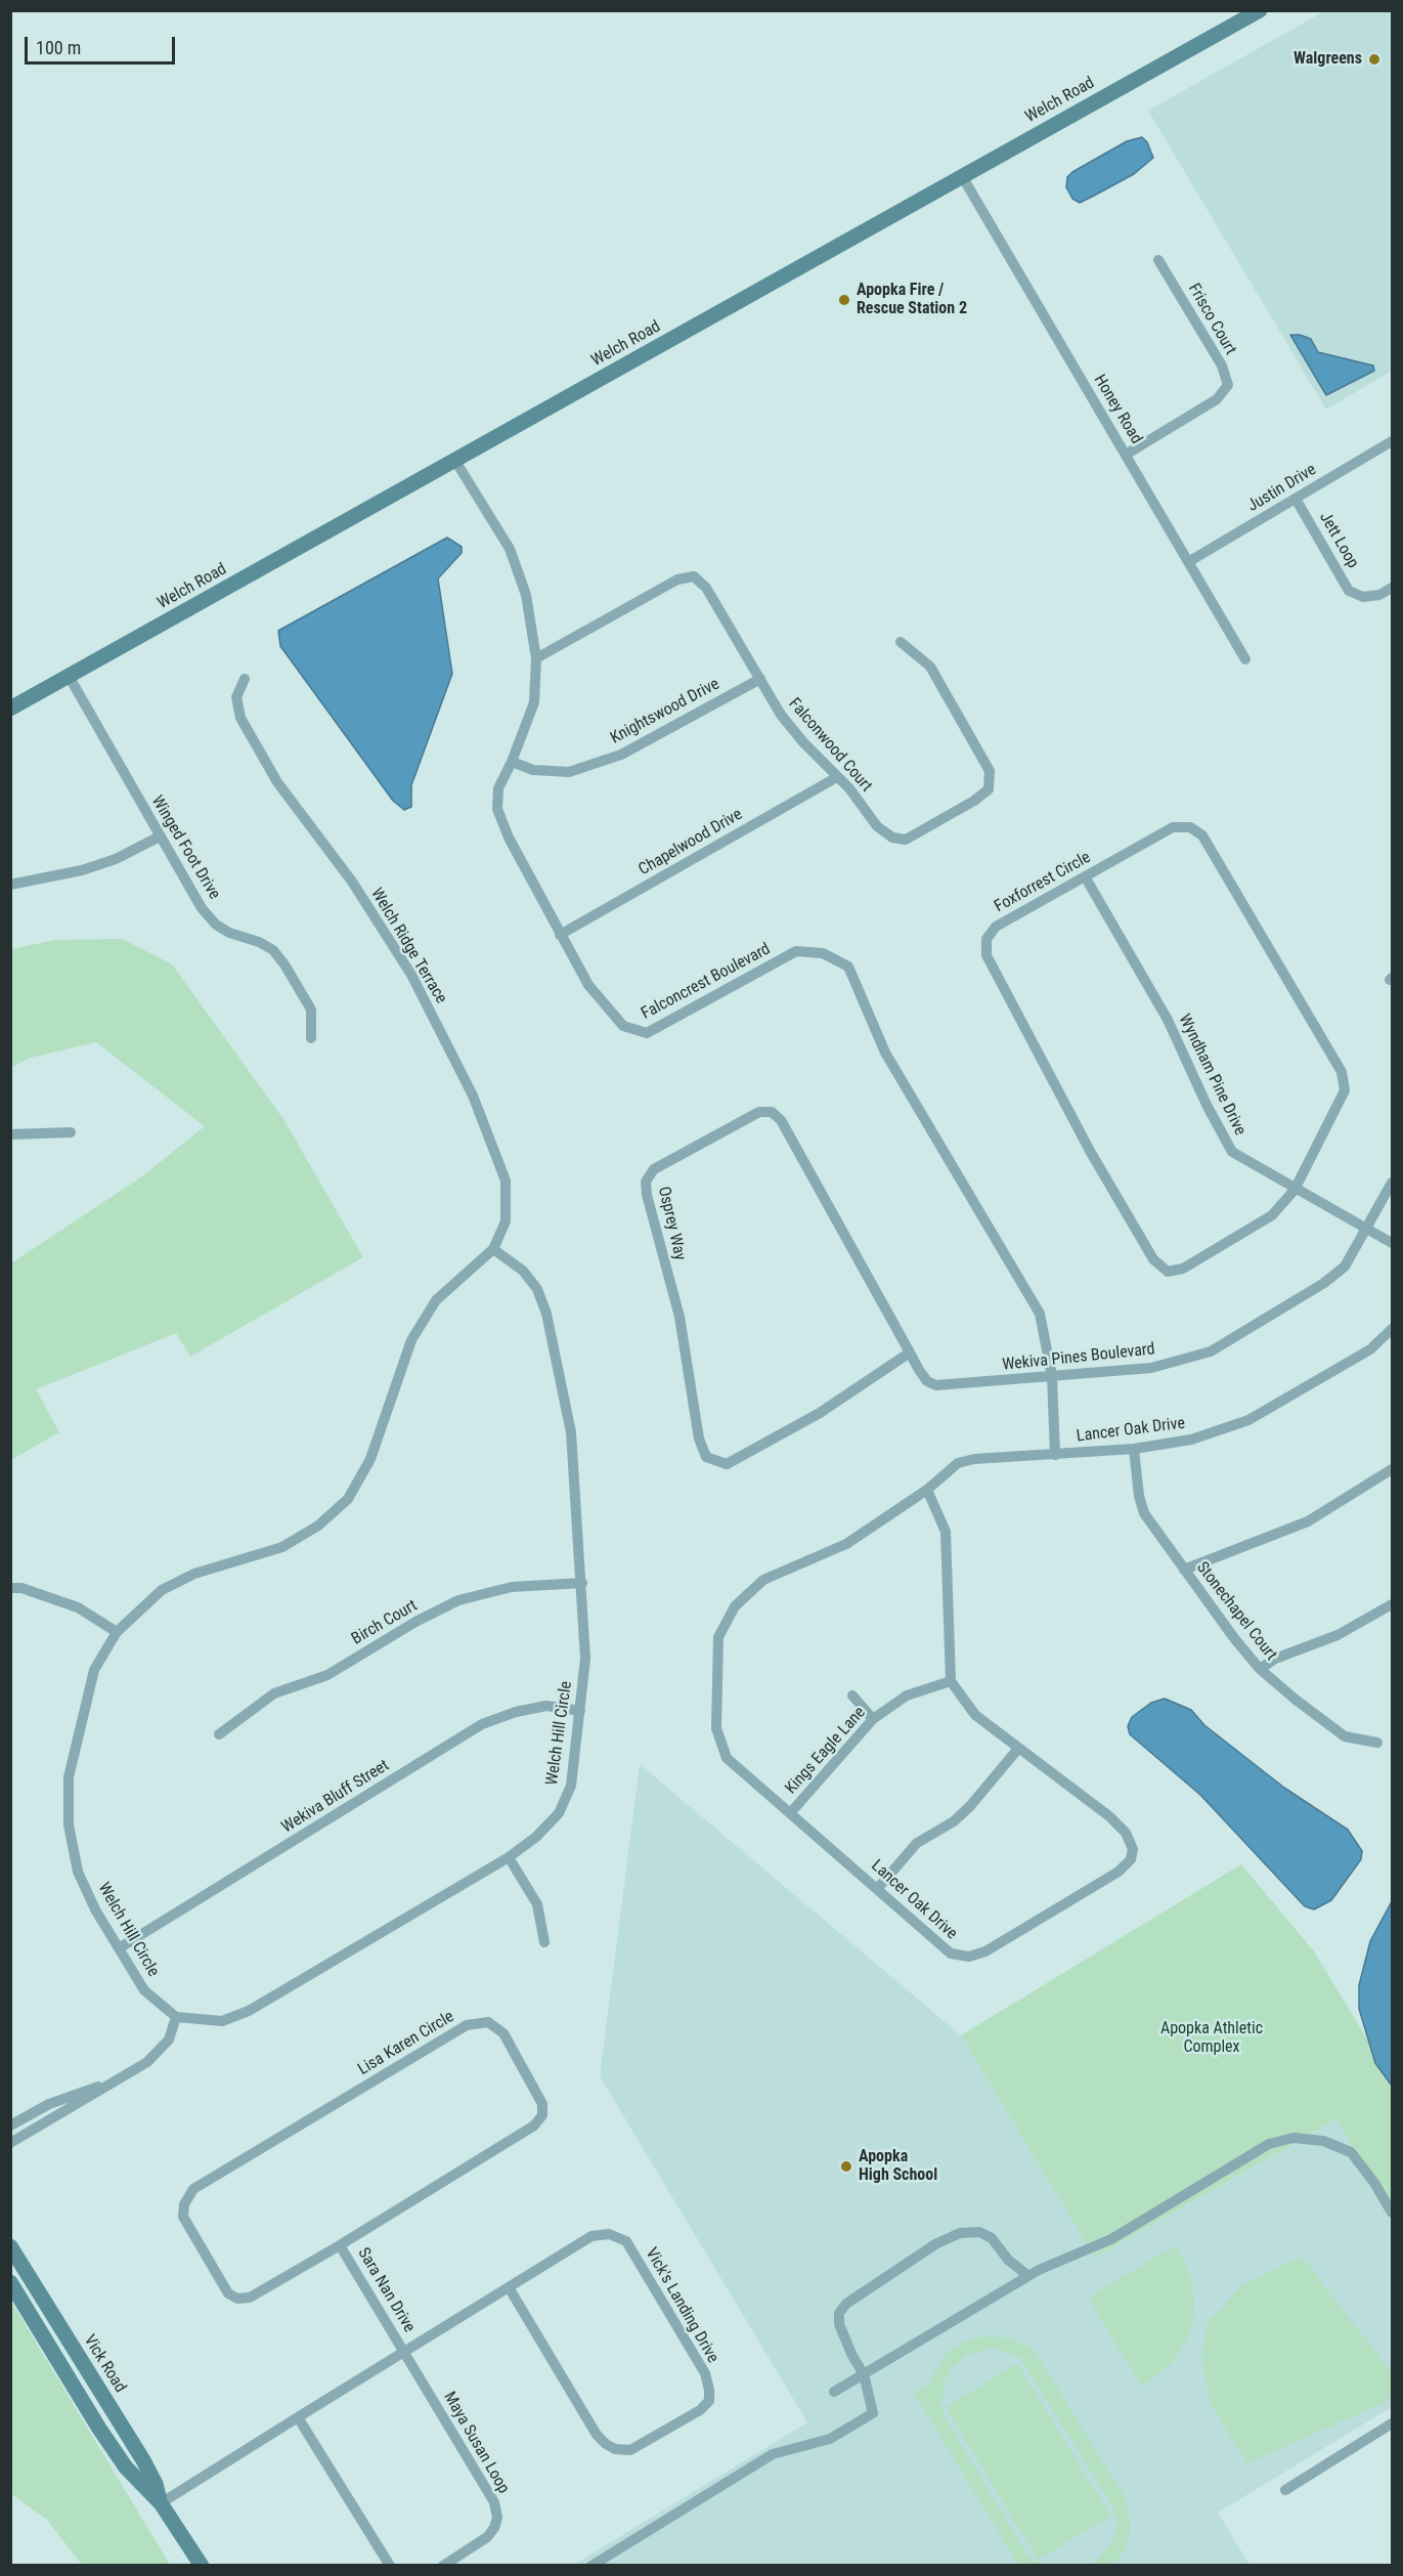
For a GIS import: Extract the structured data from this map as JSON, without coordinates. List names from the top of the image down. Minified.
{"streets":{"street":["Welch Road","Frisco Court","Honey Road","Justin Drive","Jett Loop","Knightswood Drive","Falconwood Court","Chapelwood Drive","Winged Foot Drive","Foxforrest Circle","Welch Ridge Terrace","Falconcrest Boulevard","Wyndham Pine Drive","Osprey Way","Wekiva Pines Boulevard","Lancer Oak Drive","Stonechapel Court","Birch Court","Welch Hill Circle","Kings Eagle Lane","Wekiva Bluff Street","Lisa Karen Circle","Sara Nan Drive","Vick's Landing Drive","Vick Road","Maya Susan Loop"]},"crossings":[["Welch Road","Honey Road"],["Welch Road","Winged Foot Drive"],["Welch Road","Falconcrest Boulevard"],["Frisco Court","Honey Road"],["Honey Road","Justin Drive"],["Justin Drive","Jett Loop"],["Knightswood Drive","Falconwood Court"],["Knightswood Drive","Falconcrest Boulevard"],["Falconwood Court","Chapelwood Drive"],["Falconwood Court","Falconcrest Boulevard"],["Chapelwood Drive","Falconcrest Boulevard"],["Foxforrest Circle","Wyndham Pine Drive"],["Welch Ridge Terrace","Welch Hill Circle"],["Falconcrest Boulevard","Wekiva Pines Boulevard"],["Falconcrest Boulevard","Lancer Oak Drive"],["Wyndham Pine Drive","Wekiva Pines Boulevard"],["Osprey Way","Wekiva Pines Boulevard"],["Lancer Oak Drive","Stonechapel Court"],["Lancer Oak Drive","Kings Eagle Lane"],["Birch Court","Welch Hill Circle"],["Welch Hill Circle","Wekiva Bluff Street"],["Lisa Karen Circle","Sara Nan Drive"],["Sara Nan Drive","Vick's Landing Drive"],["Sara Nan Drive","Maya Susan Loop"],["Vick's Landing Drive","Vick Road"],["Vick's Landing Drive","Maya Susan Loop"]],"parks":["Apopka Athletic Complex"],"places":["Walgreens","Apopka Fire / Rescue Station 2","Apopka High School"],"scale_bar":"100 m"}
